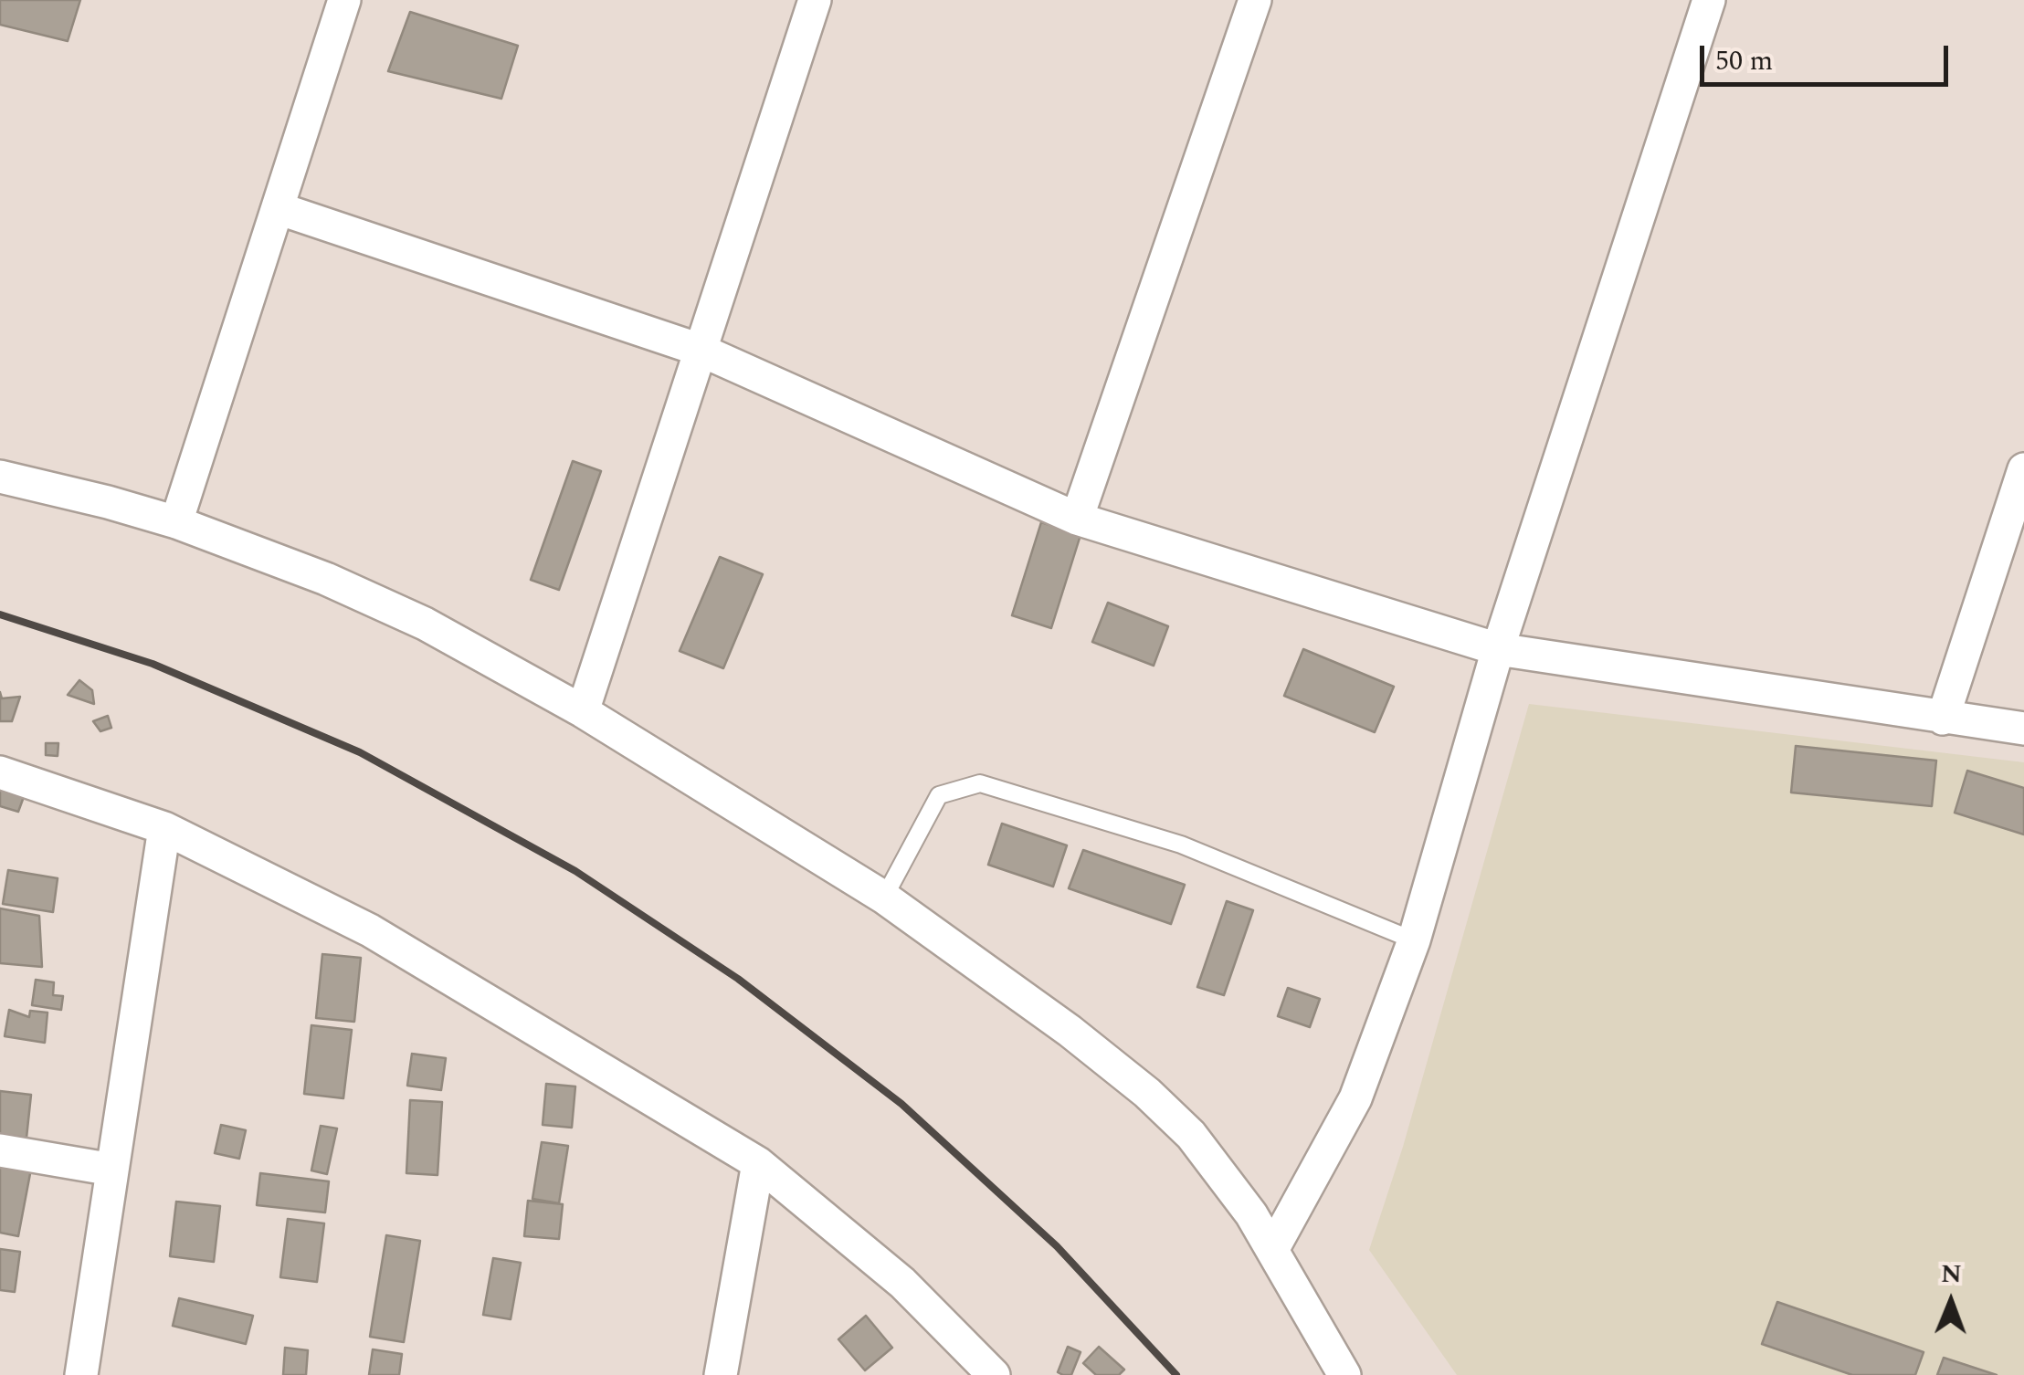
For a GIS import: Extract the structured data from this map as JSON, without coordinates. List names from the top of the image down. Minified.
{"scale_bar":"50 m","north":"top"}
